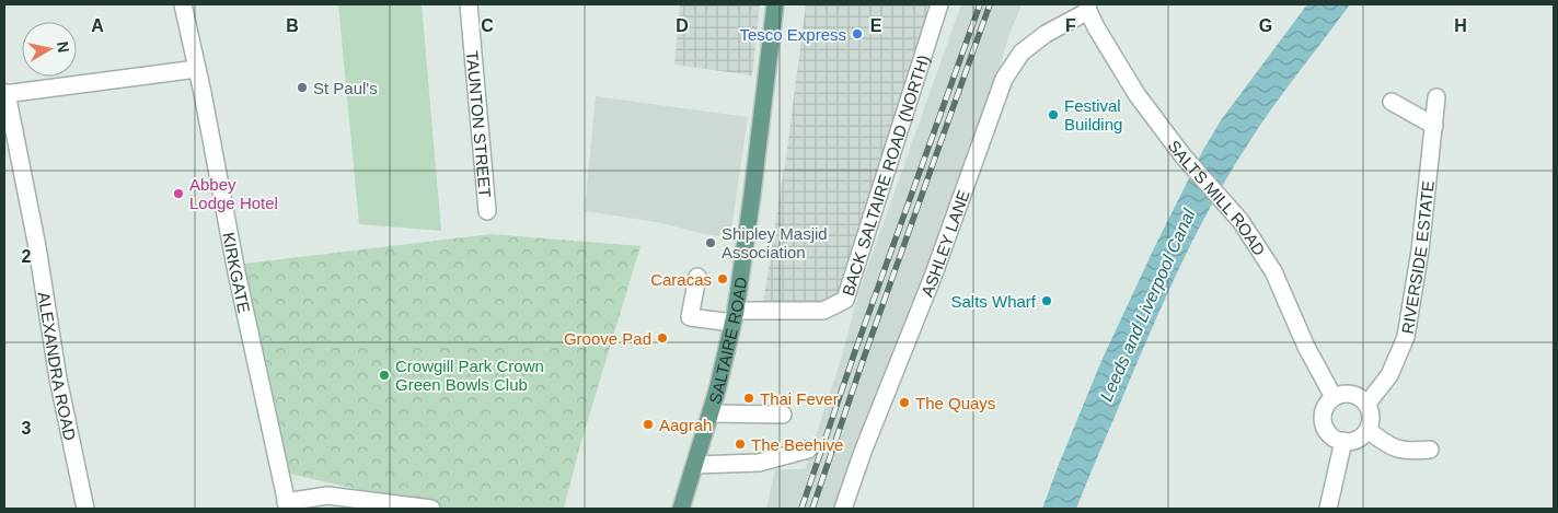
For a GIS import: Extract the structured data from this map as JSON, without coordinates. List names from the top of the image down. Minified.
{"streets":{"main road":["SALTAIRE ROAD"],"street":["TAUNTON STREET","BACK SALTAIRE ROAD (NORTH)","SALTS MILL ROAD","ASHLEY LANE","RIVERSIDE ESTATE","KIRKGATE","ALEXANDRA ROAD"]},"crossings":[["BACK SALTAIRE ROAD (NORTH)","SALTAIRE ROAD"],["SALTS MILL ROAD","ASHLEY LANE"],["SALTS MILL ROAD","RIVERSIDE ESTATE"]],"water":["Leeds and Liverpool Canal"],"places":["Tesco Express","St Paul's","Festival Building","Abbey Lodge Hotel","Shipley Masjid Association","Caracas","Salts Wharf","Groove Pad","Crowgill Park Crown Green Bowls Club","Thai Fever","The Quays","Aagrah","The Beehive"],"north":"right","grid":{"columns":["A","B","C","D","E","F","G","H"],"rows":["2","3"]}}
